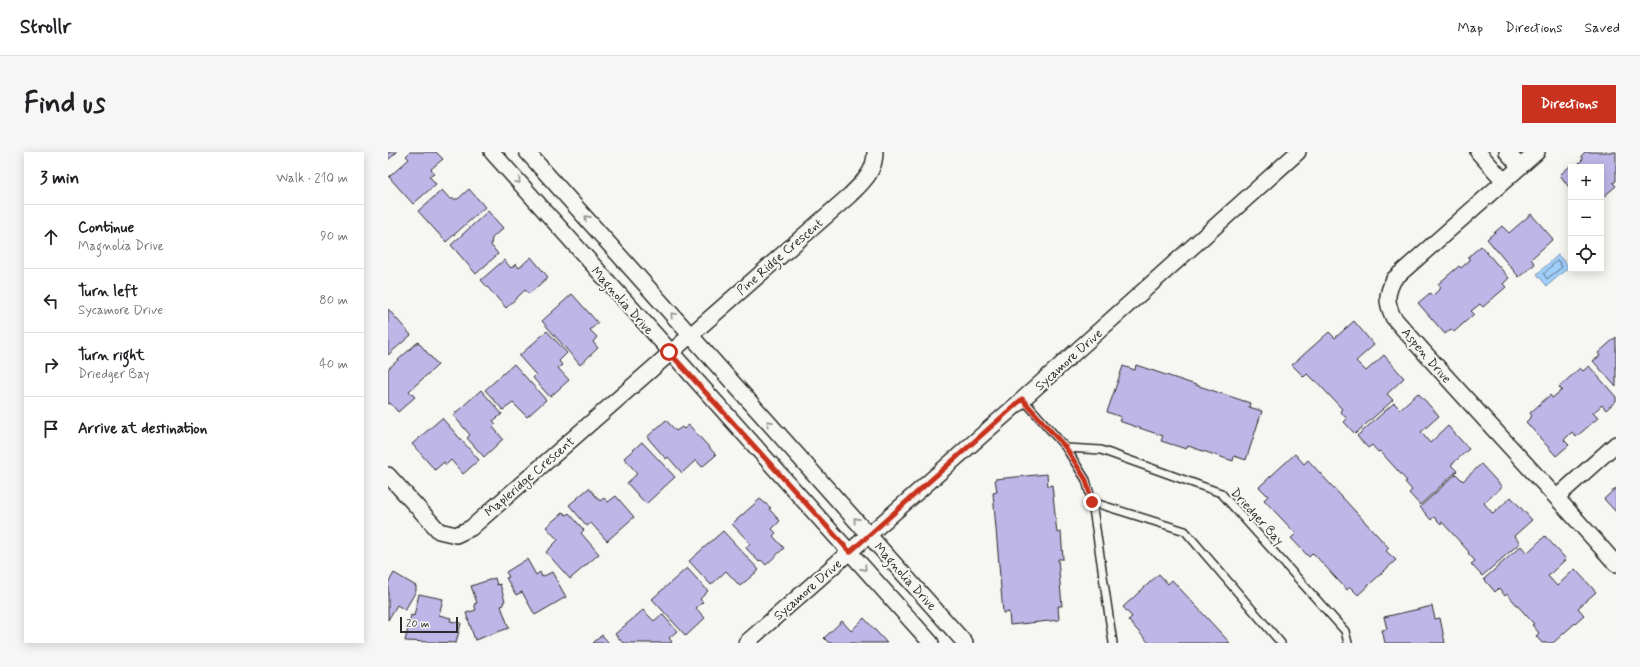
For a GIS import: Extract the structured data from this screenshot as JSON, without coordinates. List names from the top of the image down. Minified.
{"streets":{"street":["Pine Ridge Crescent","Magnolia Drive","Aspen Drive","Sycamore Drive","Mapleridge Crescent"],"lane":["Driedger Bay"]},"crossings":[["Pine Ridge Crescent","Magnolia Drive"],["Pine Ridge Crescent","Mapleridge Crescent"],["Magnolia Drive","Sycamore Drive"],["Magnolia Drive","Mapleridge Crescent"]],"scale_bar":"20 m","page":{"header":"Strollr","nav":["Map","Directions","Saved"],"buttons":"Directions","title":"Find us","heading":["3 min","Walk · 210 m"],"map_buttons":["+","−"],"list":[["Continue","Magnolia Drive","90 m"],["Turn left","Sycamore Drive","80 m"],["Turn right","Driedger Bay","40 m"],"Arrive at destination"],"scale":"20 m"}}
